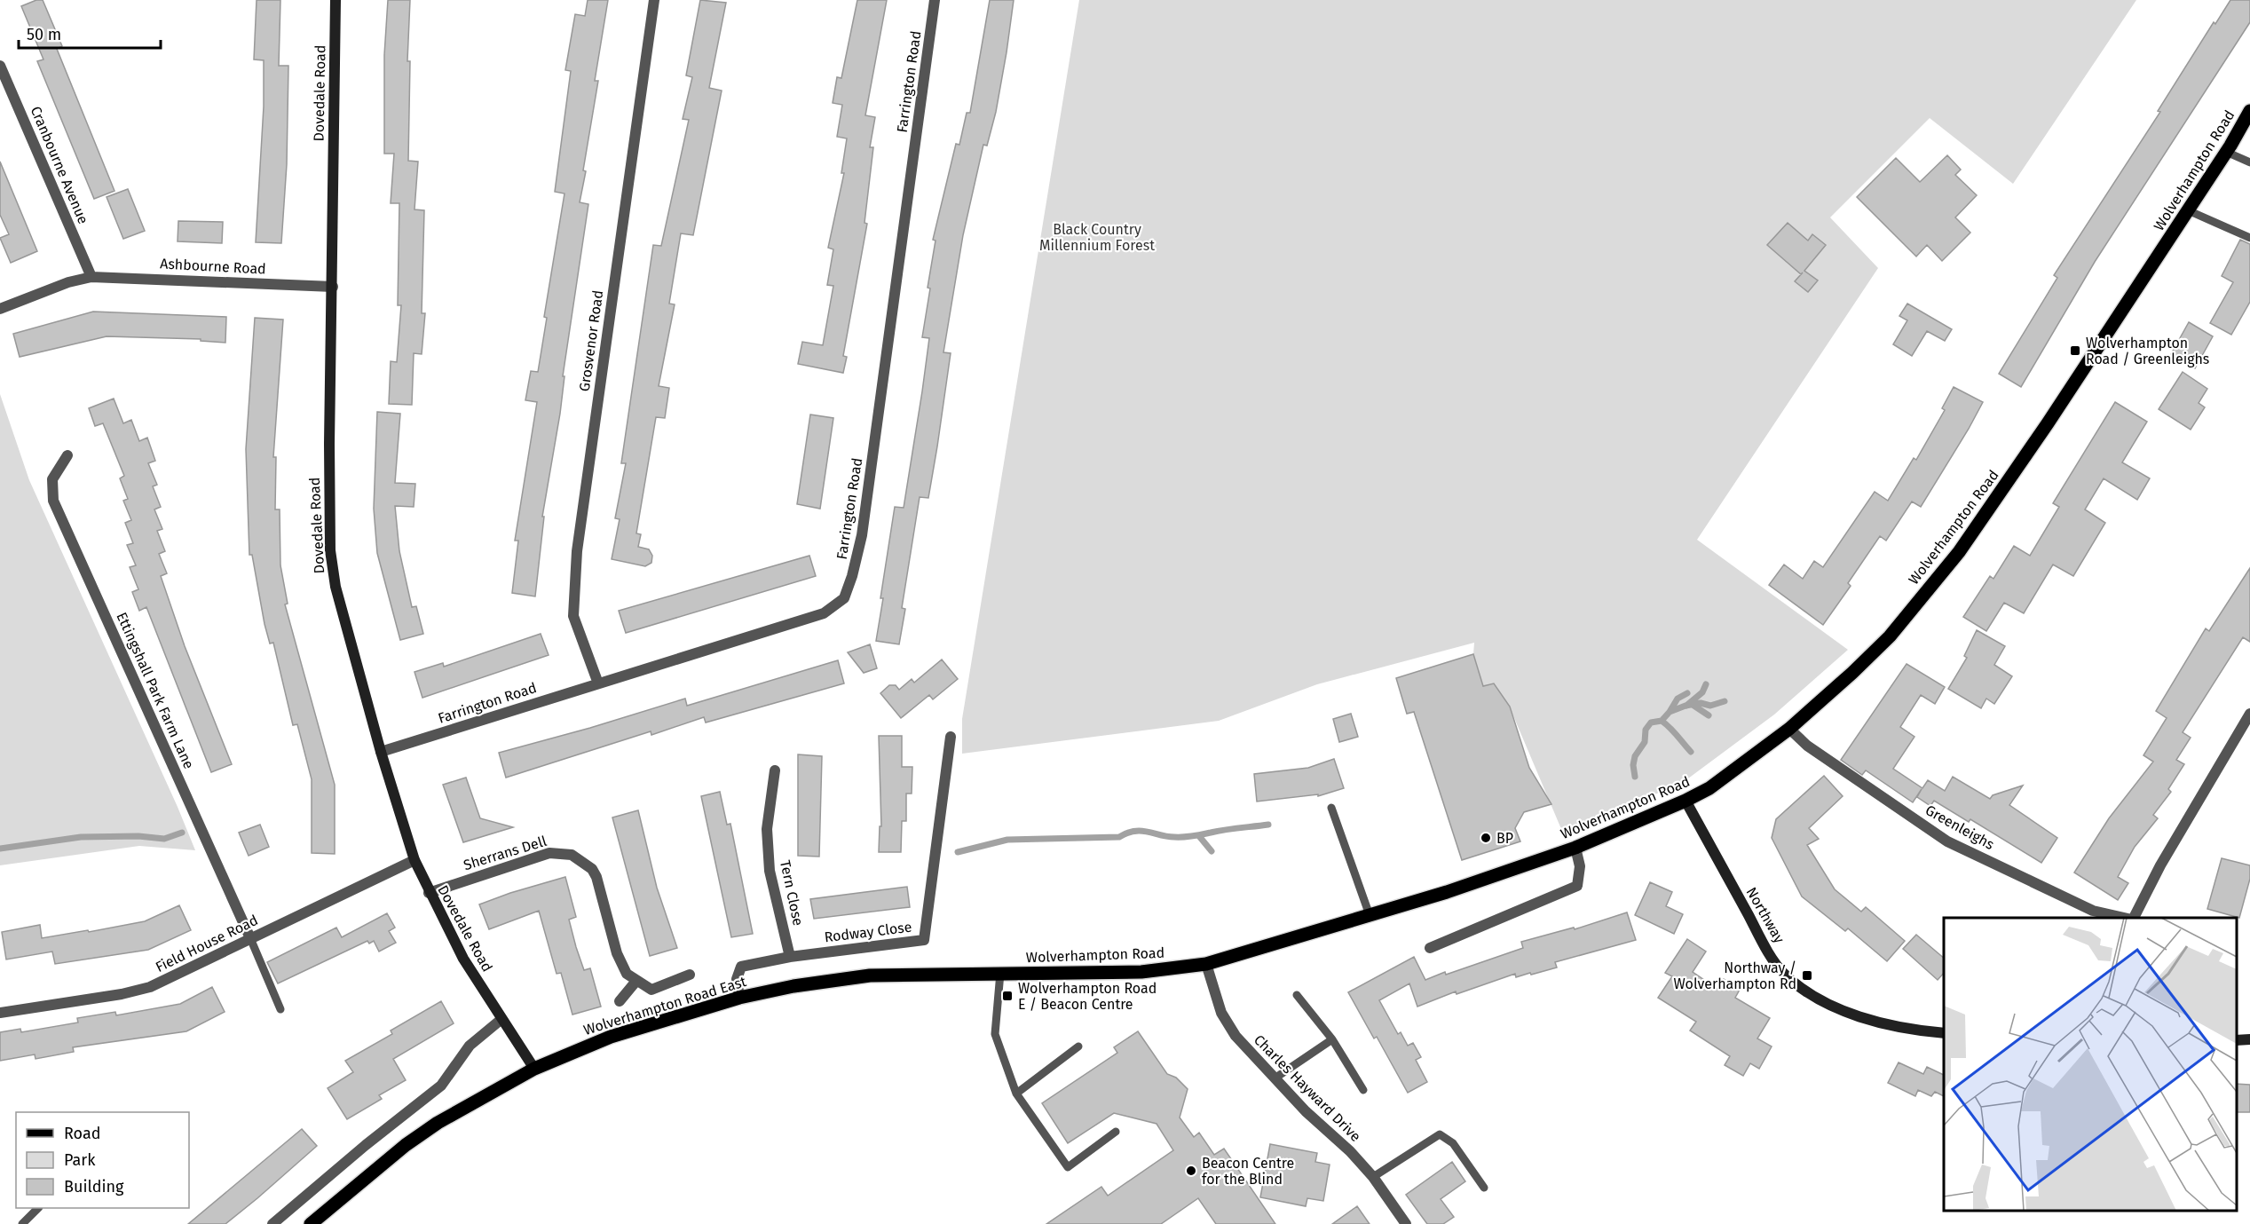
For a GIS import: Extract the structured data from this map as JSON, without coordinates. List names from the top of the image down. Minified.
{"streets":{"main road":["Wolverhampton Road","Wolverhampton Road East"],"street":["Farrington Road","Dovedale Road","Cranbourne Avenue","Ashbourne Road","Grosvenor Road","Ettingshall Park Farm Lane","Greenleighs","Sherrans Dell","Tern Close","Northway","Rodway Close","Field House Road","Charles Hayward Drive"]},"crossings":[["Farrington Road","Dovedale Road"],["Farrington Road","Grosvenor Road"],["Dovedale Road","Ashbourne Road"],["Dovedale Road","Sherrans Dell"],["Dovedale Road","Field House Road"],["Dovedale Road","Wolverhampton Road East"],["Cranbourne Avenue","Ashbourne Road"],["Wolverhampton Road","Greenleighs"],["Wolverhampton Road","Northway"],["Wolverhampton Road","Wolverhampton Road East"],["Wolverhampton Road","Charles Hayward Drive"],["Ettingshall Park Farm Lane","Field House Road"],["Tern Close","Rodway Close"],["Rodway Close","Wolverhampton Road East"]],"parks":["Black Country Millennium Forest"],"places":{"transit":["Wolverhampton Road / Greenleighs","Northway / Wolverhampton Rd","Wolverhampton Road E / Beacon Centre"],"other":["BP","Beacon Centre for the Blind"]},"legend":["Road","Park","Building"],"scale_bar":"50 m"}
